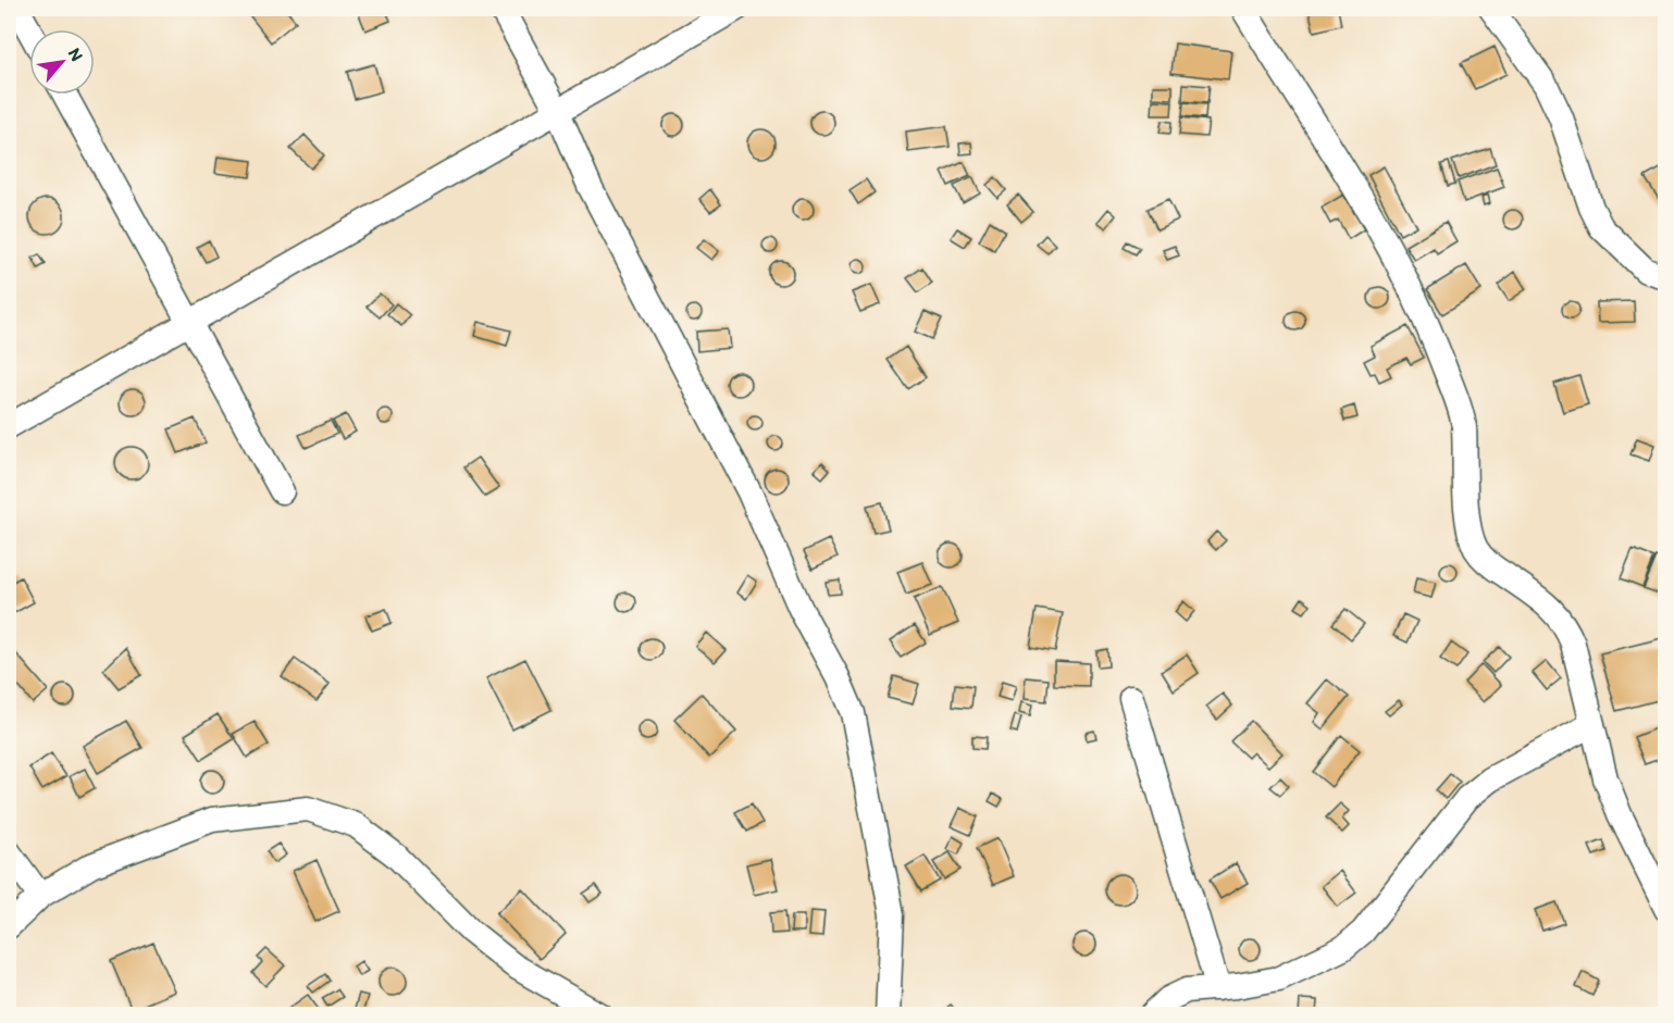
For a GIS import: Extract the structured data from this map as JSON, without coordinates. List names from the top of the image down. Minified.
{"north":"top right"}
